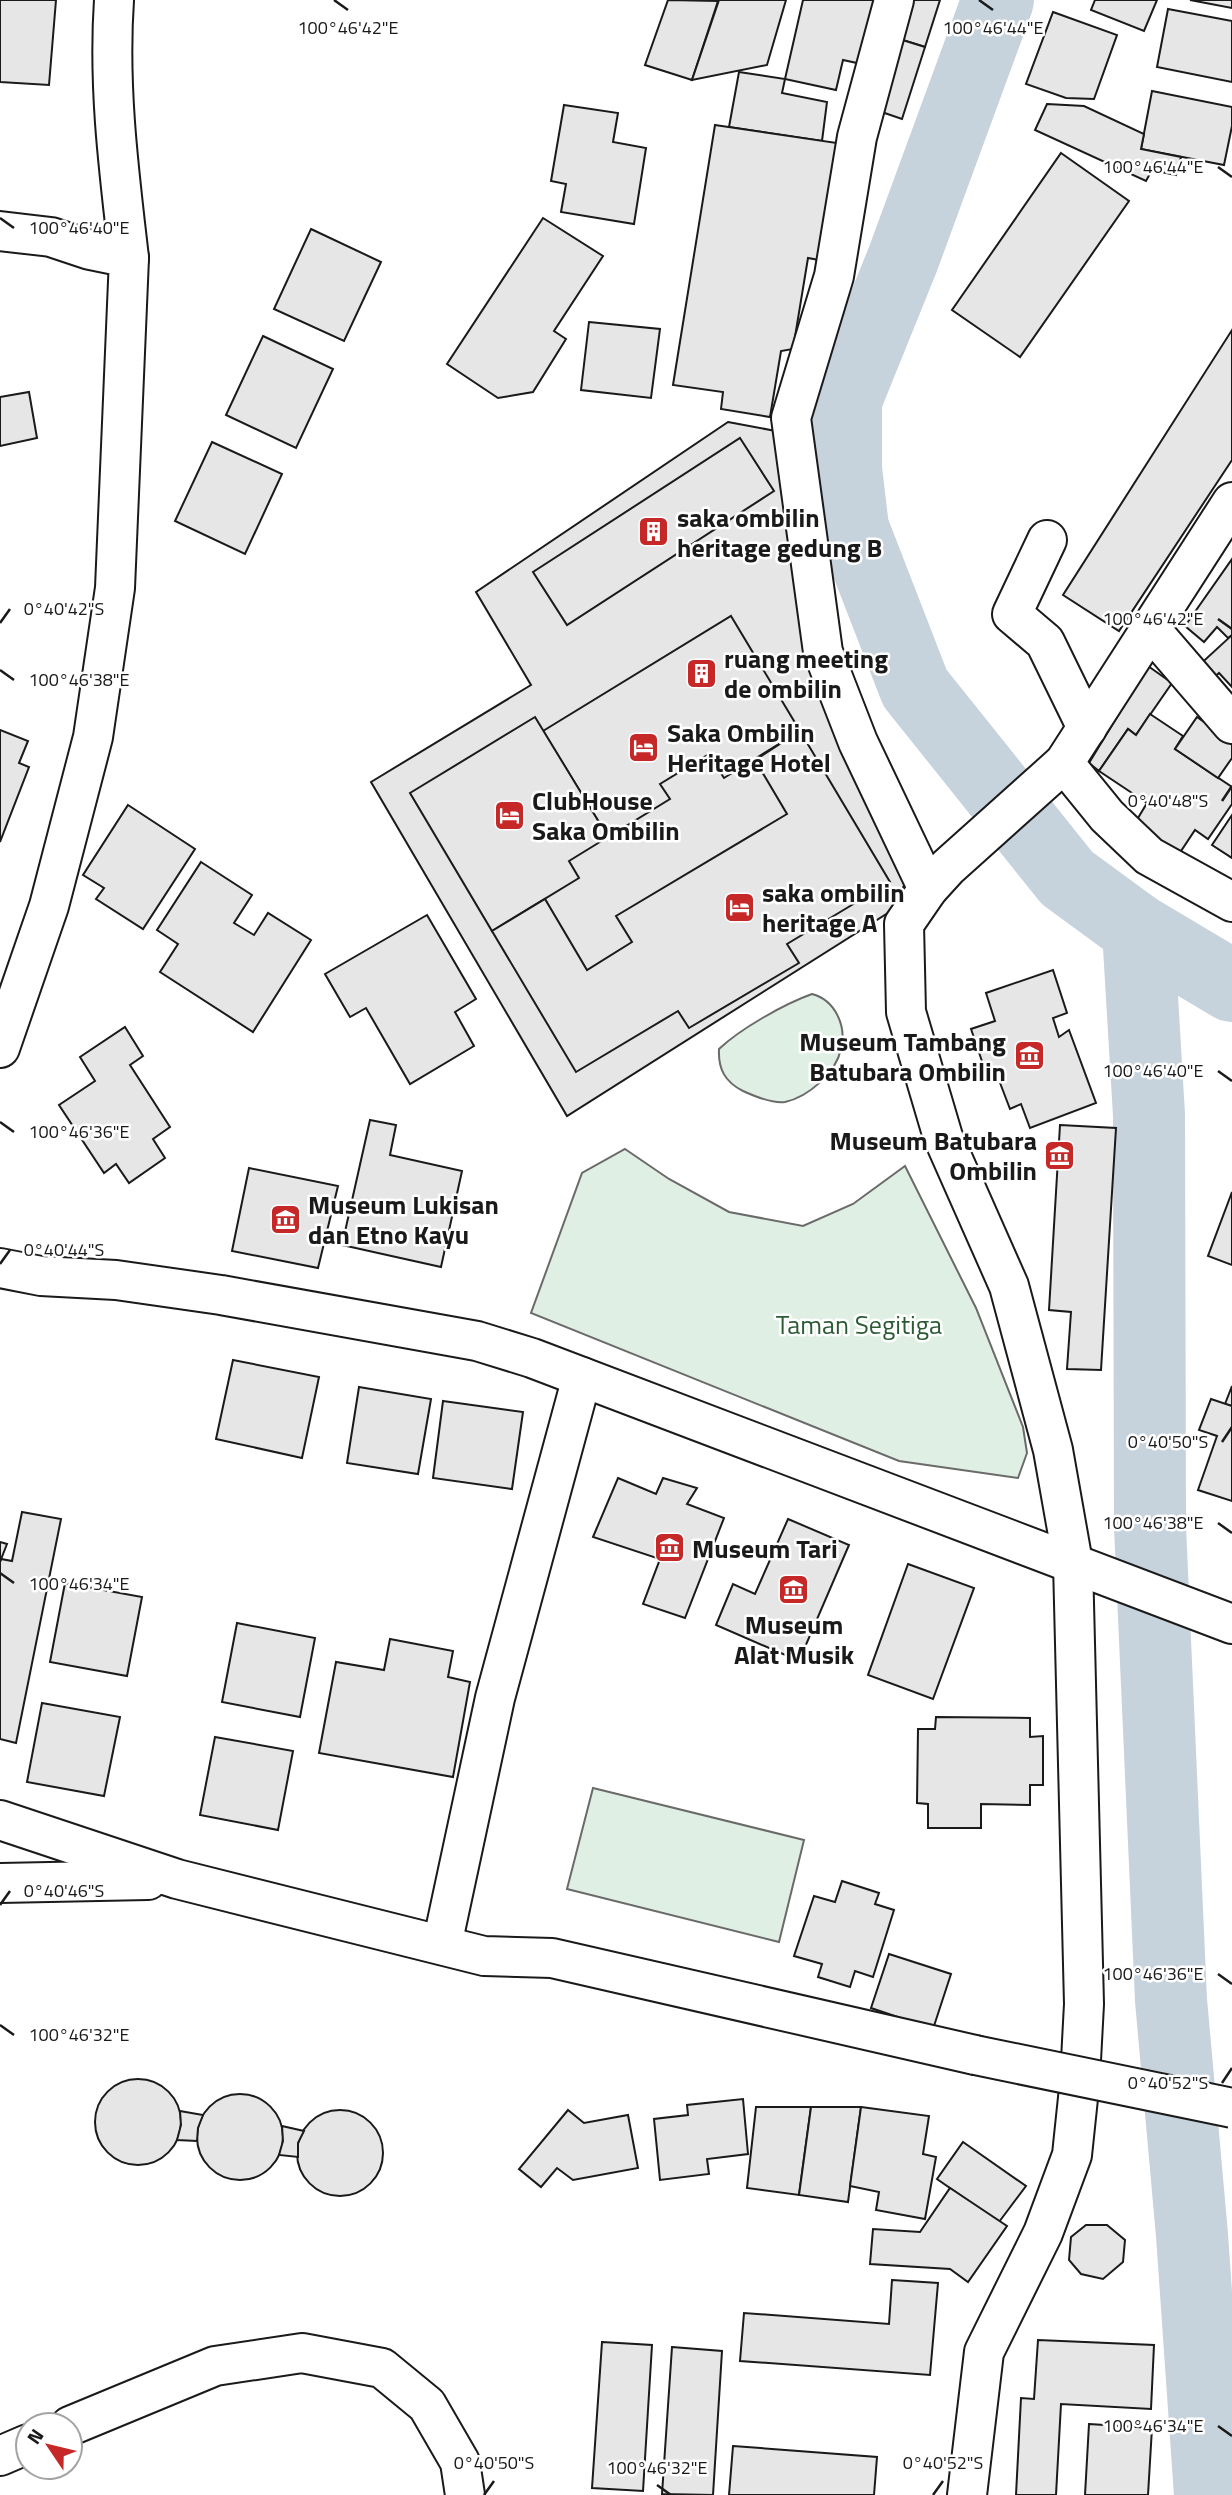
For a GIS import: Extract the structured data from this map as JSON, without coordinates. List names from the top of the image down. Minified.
{"parks":["Taman Segitiga"],"places":{"building":["saka ombilin heritage gedung B","ruang meeting de ombilin"],"hotel":["Saka Ombilin Heritage Hotel","ClubHouse Saka Ombilin","saka ombilin heritage A"],"museum":["Museum Tambang Batubara Ombilin","Museum Batubara Ombilin","Museum Lukisan dan Etno Kayu","Museum Tari","Museum Alat Musik"]},"north":"top left","coordinates":["100°46'42\"E","100°46'44\"E","100°46'40\"E","0°40'42\"S","100°46'38\"E","0°40'48\"S","100°46'36\"E","0°40'44\"S","0°40'50\"S","100°46'34\"E","0°40'46\"S","100°46'32\"E","0°40'52\"S"]}
